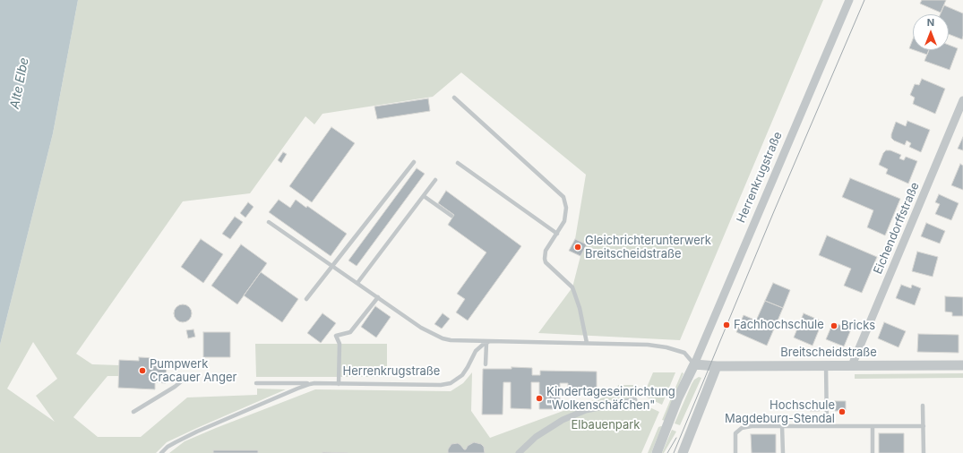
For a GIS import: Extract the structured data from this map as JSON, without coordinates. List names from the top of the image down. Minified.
{"streets":{"street":["Herrenkrugstraße","Eichendorffstraße","Breitscheidstraße"]},"crossings":[["Herrenkrugstraße","Breitscheidstraße"],["Eichendorffstraße","Breitscheidstraße"]],"water":["Alte Elbe"],"parks":["Elbauenpark"],"places":["Gleichrichterunterwerk Breitscheidstraße","Fachhochschule","Bricks","Pumpwerk Cracauer Anger","Kindertageseinrichtung \"Wolkenschäfchen\"","Hochschule Magdeburg-Stendal"],"north":"top"}
